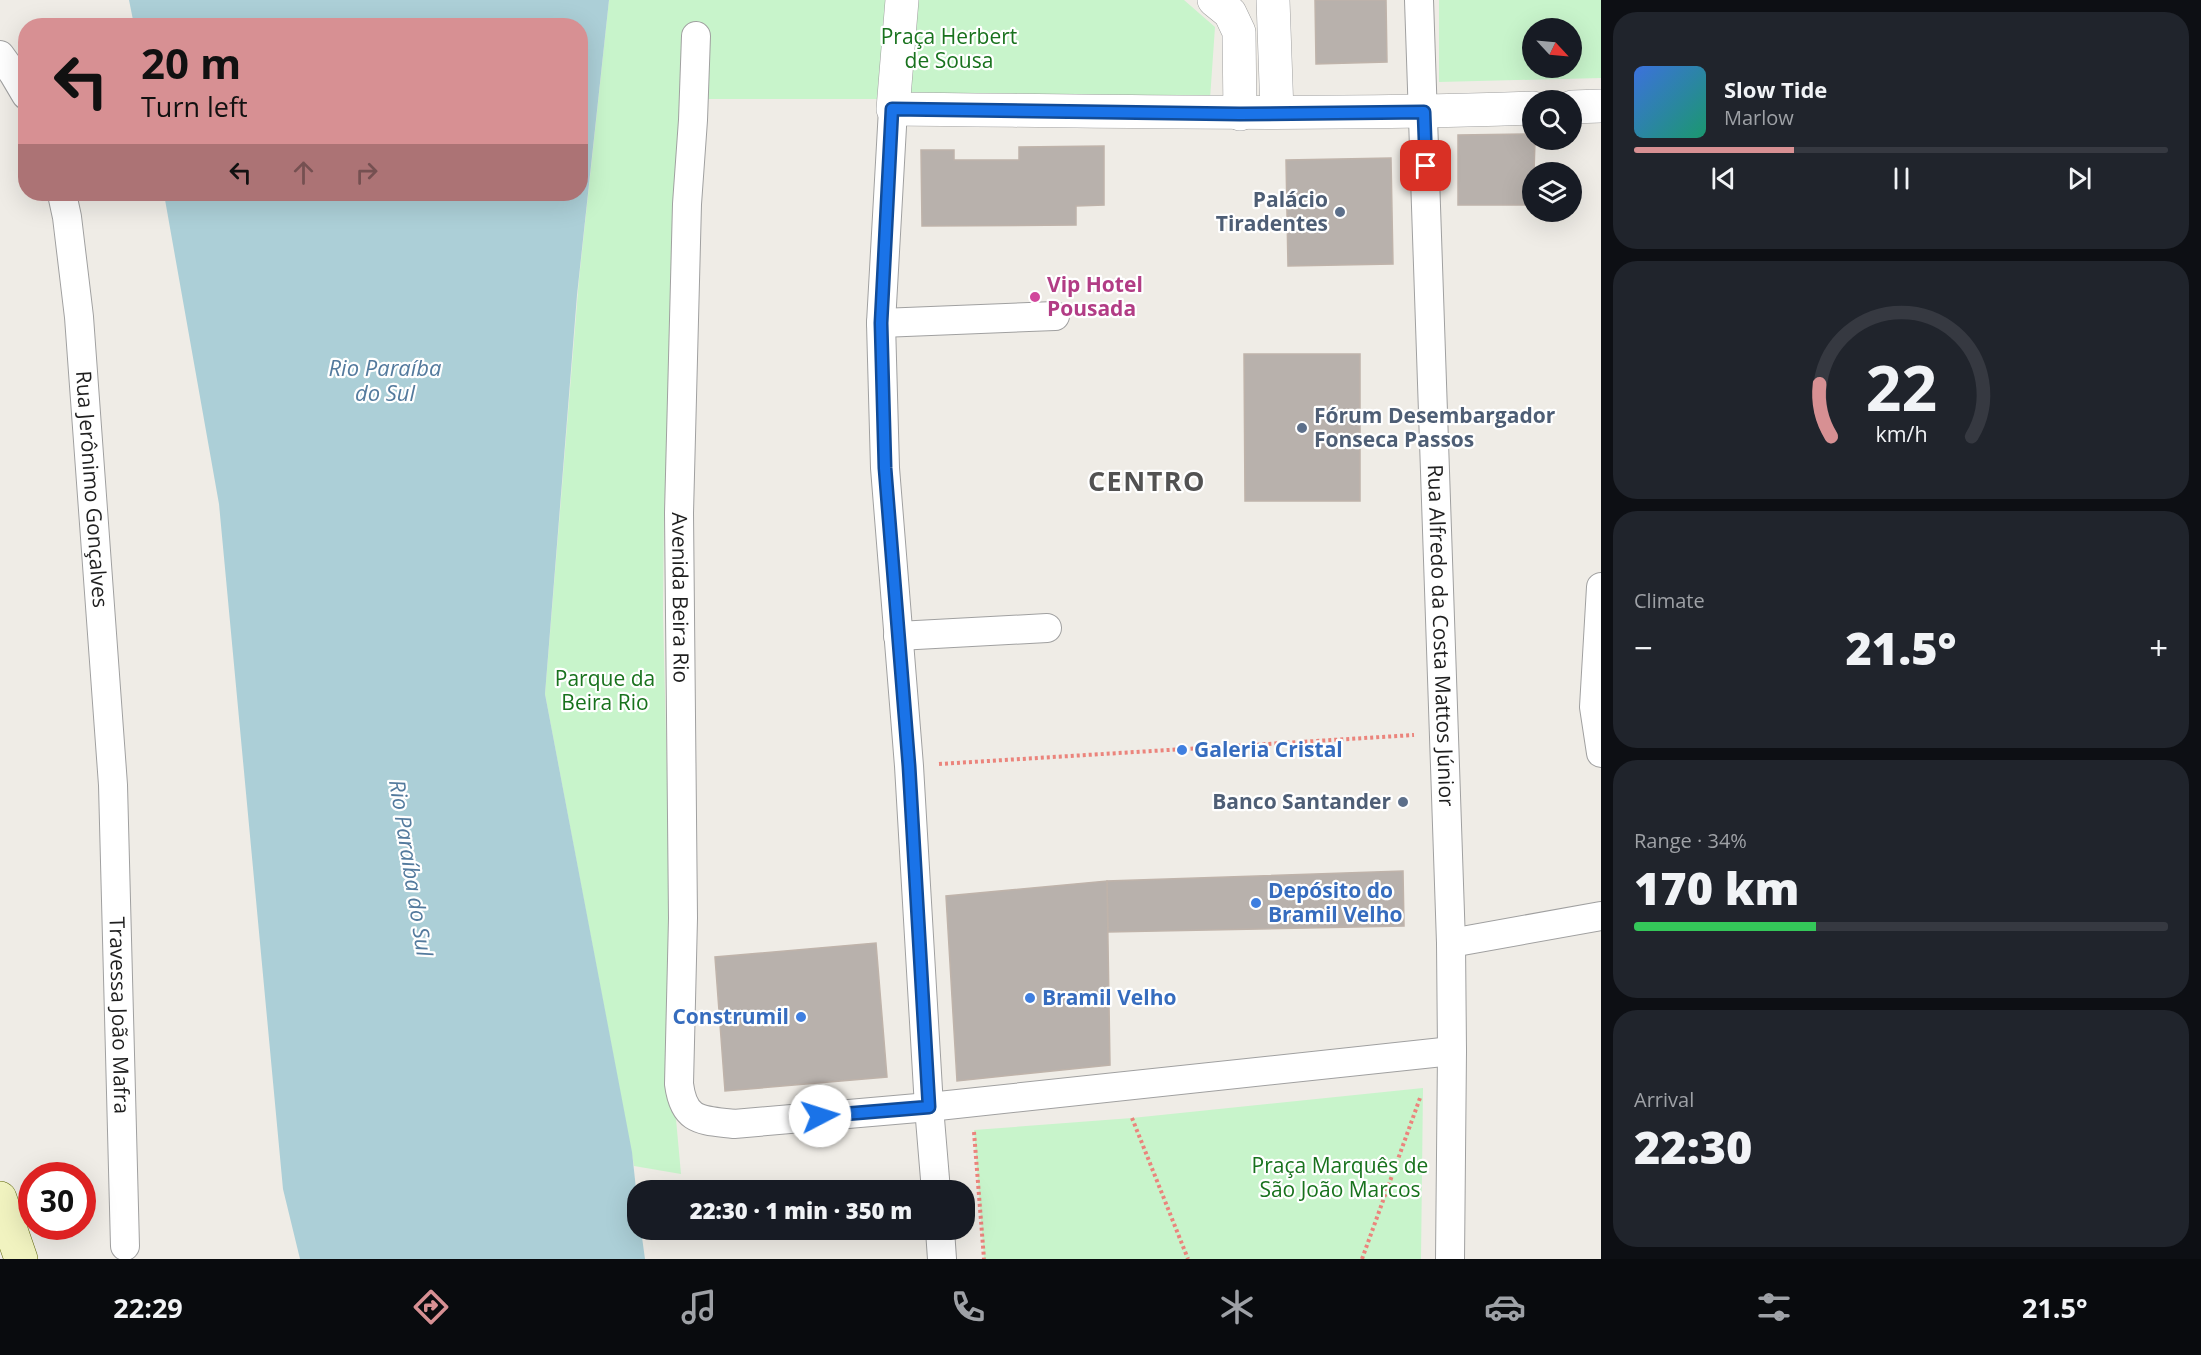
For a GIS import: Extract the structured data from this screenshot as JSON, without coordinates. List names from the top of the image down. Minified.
{"streets":{"street":["Rua Jerônimo Gonçalves","Avenida Beira Rio","Rua Alfredo da Costa Mattos Júnior","Travessa João Mafra"]},"crossings":[["Rua Jerônimo Gonçalves","Travessa João Mafra"]],"districts":["CENTRO"],"water":["Rio Paraíba do Sul"],"parks":["Praça Herbert de Sousa","Parque da Beira Rio","Praça Marquês de São João Marcos"],"places":["Palácio Tiradentes","Vip Hotel Pousada","Fórum Desembargador Fonseca Passos","Galeria Cristal","Banco Santander","Depósito do Bramil Velho","Bramil Velho","Construmil"],"north":"bottom right","page":{"turn":["20 m","Turn left"],"song":["Slow Tide","Marlow"],"tile":["Climate",["Range · 34%","170 km"],["Arrival","22:30"]],"heat":["−","21.5°","+"],"limit":"30","trip":"22:30 · 1 min · 350 m","tabs":["22:29","21.5°"],"gauge":["22","km/h"]}}
